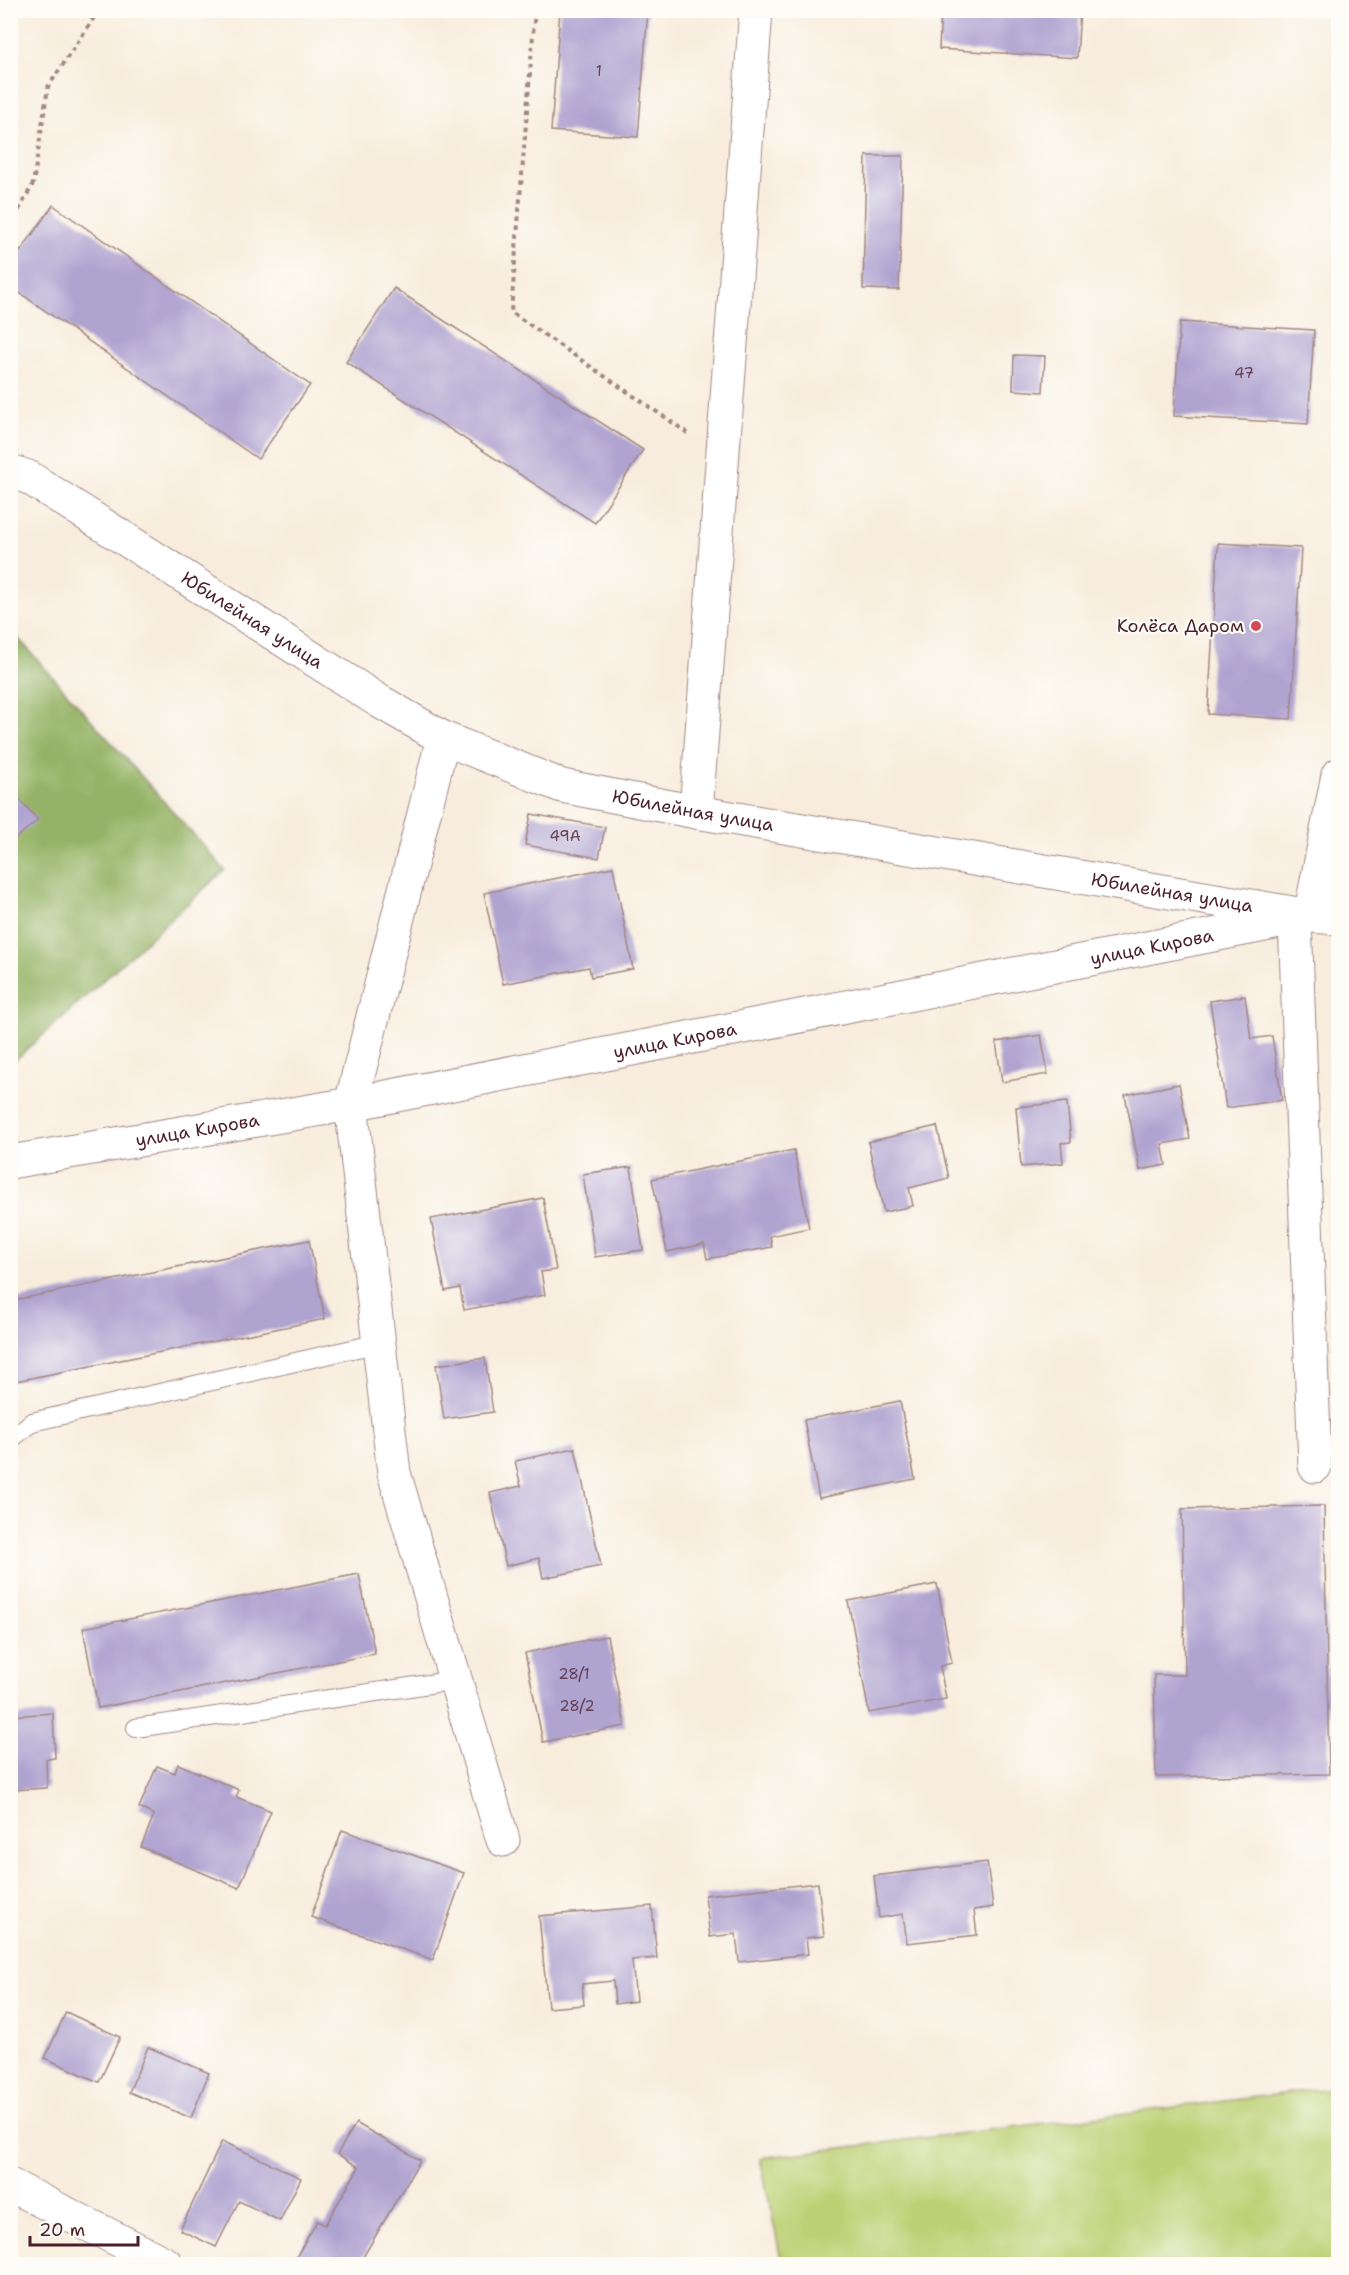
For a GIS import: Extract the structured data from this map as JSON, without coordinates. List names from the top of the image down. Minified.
{"streets":{"street":["Юбилейная улица","улица Кирова"]},"crossings":[["Юбилейная улица","улица Кирова"]],"places":["Колёса Даром"],"house_numbers":["1","47","49А","28/1","28/2"],"scale_bar":"20 m"}
